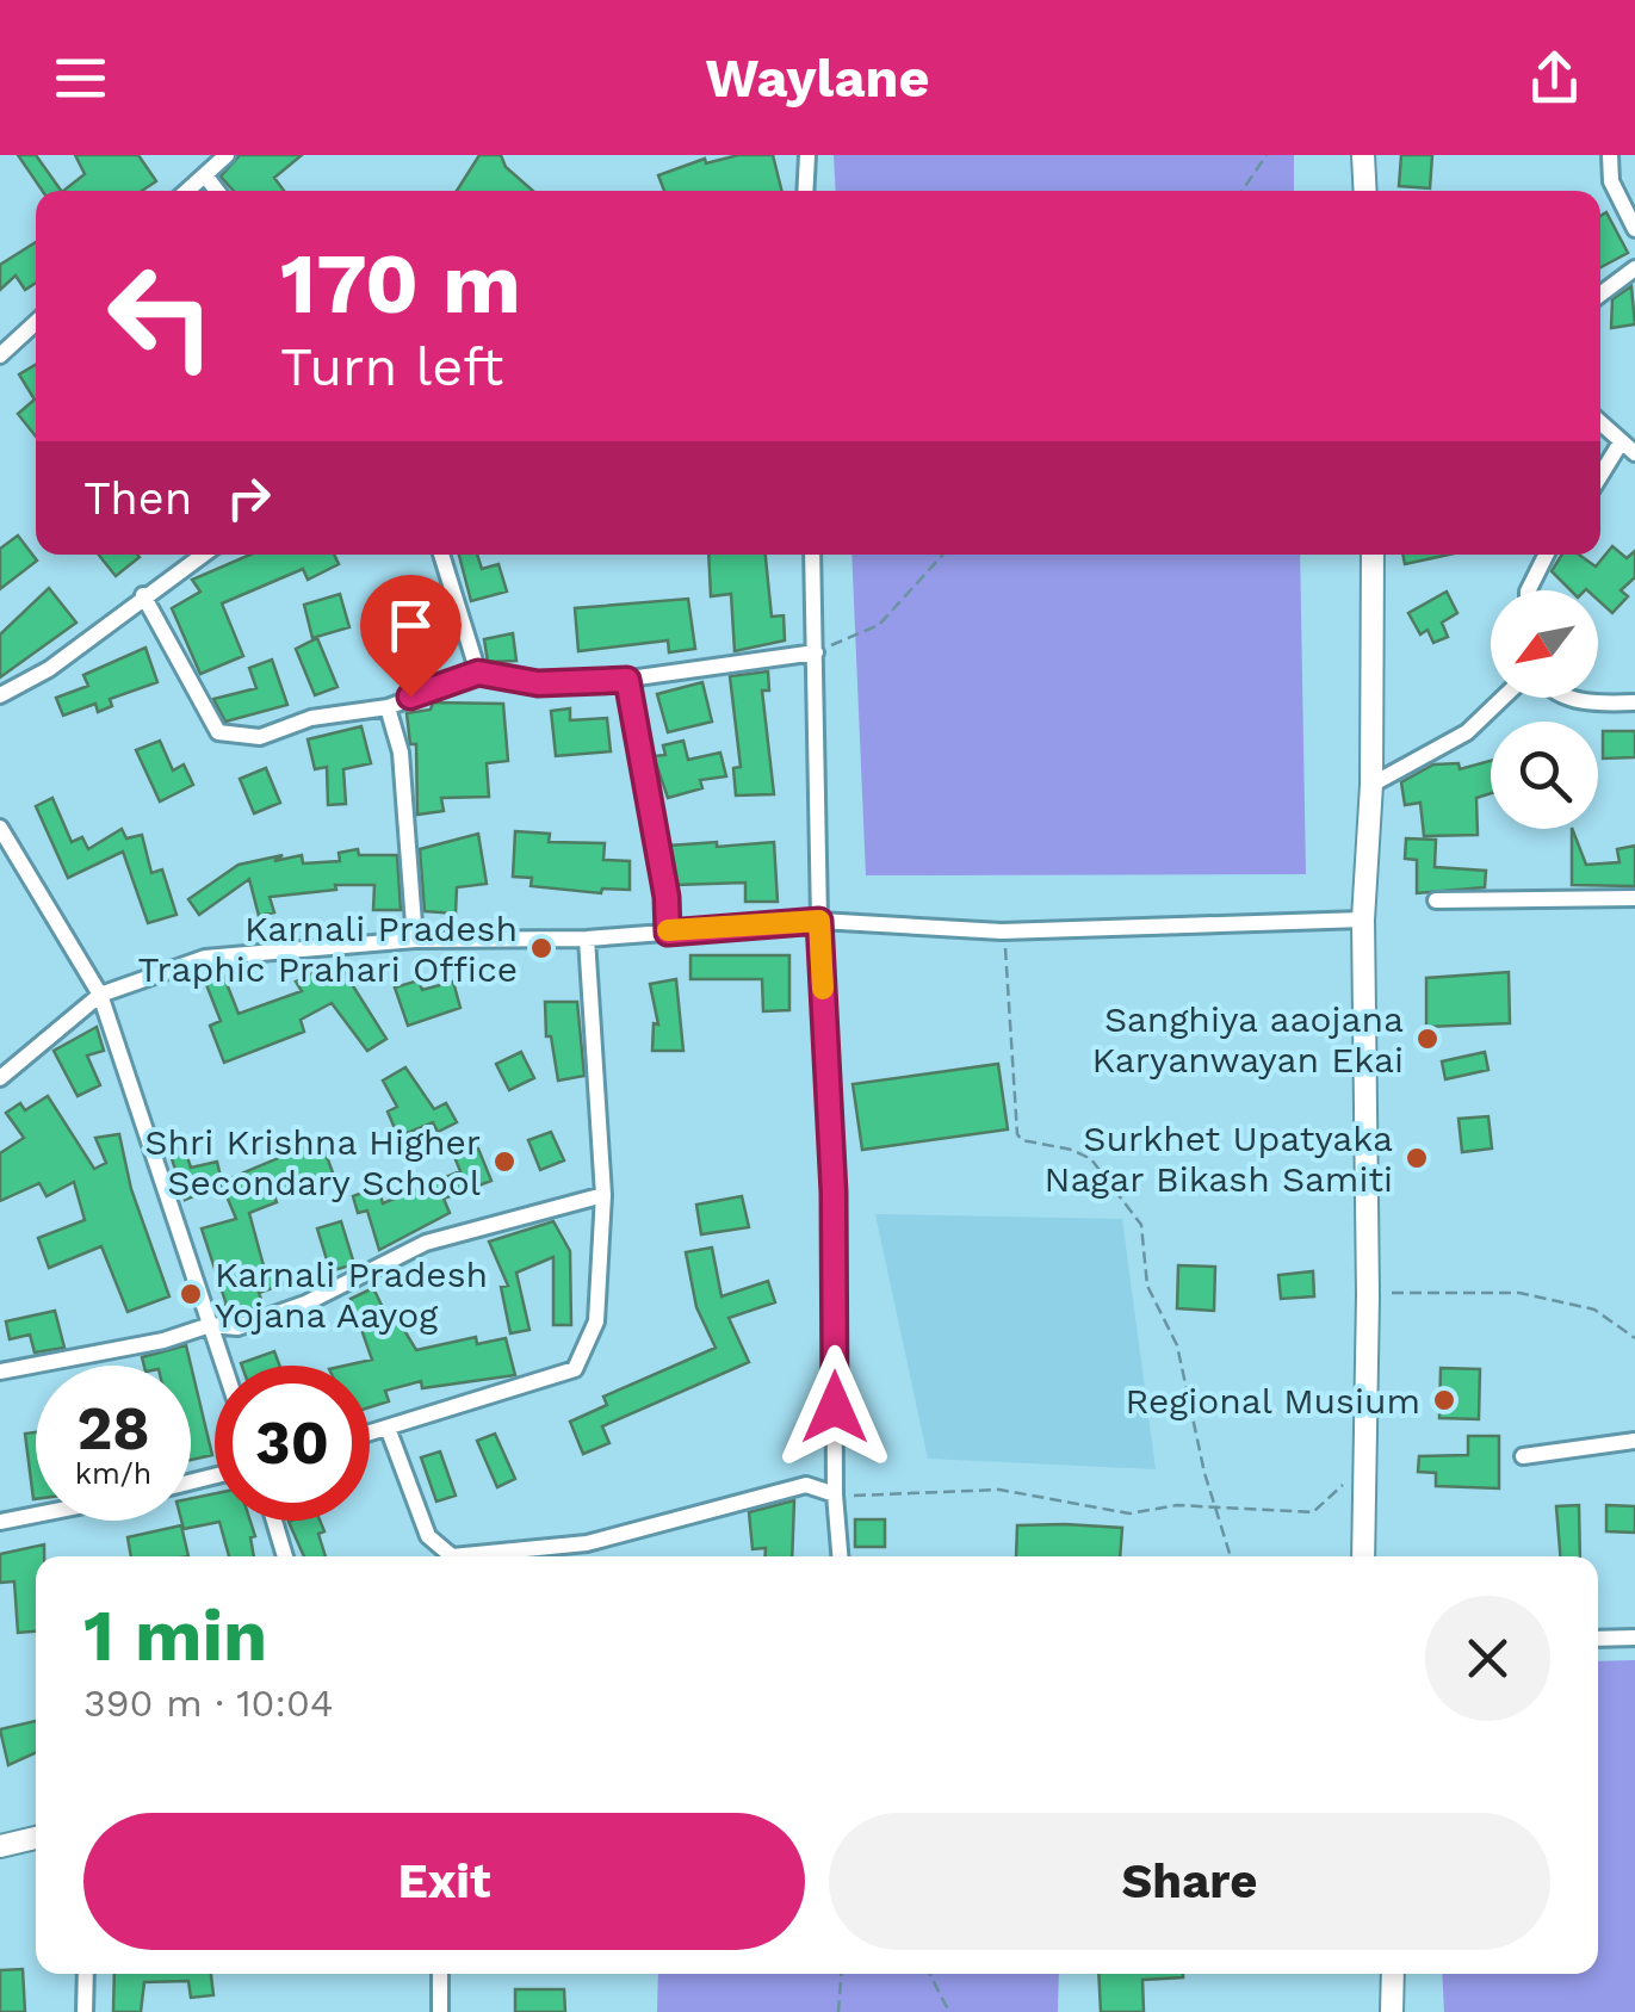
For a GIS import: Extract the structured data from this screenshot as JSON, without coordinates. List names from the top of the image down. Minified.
{"places":["Karnali Pradesh Traphic Prahari Office","Sanghiya aaojana Karyanwayan Ekai","Surkhet Upatyaka Nagar Bikash Samiti","Shri Krishna Higher Secondary School","Karnali Pradesh Yojana Aayog","Regional Musium"],"north":"bottom left","page":{"header":"Waylane","turn":["170 m","Turn left"],"then":"Then","speed":"28 km/h","limit":"30","heading":["1 min","390 m · 10:04"],"buttons":["Exit","Share"]}}
